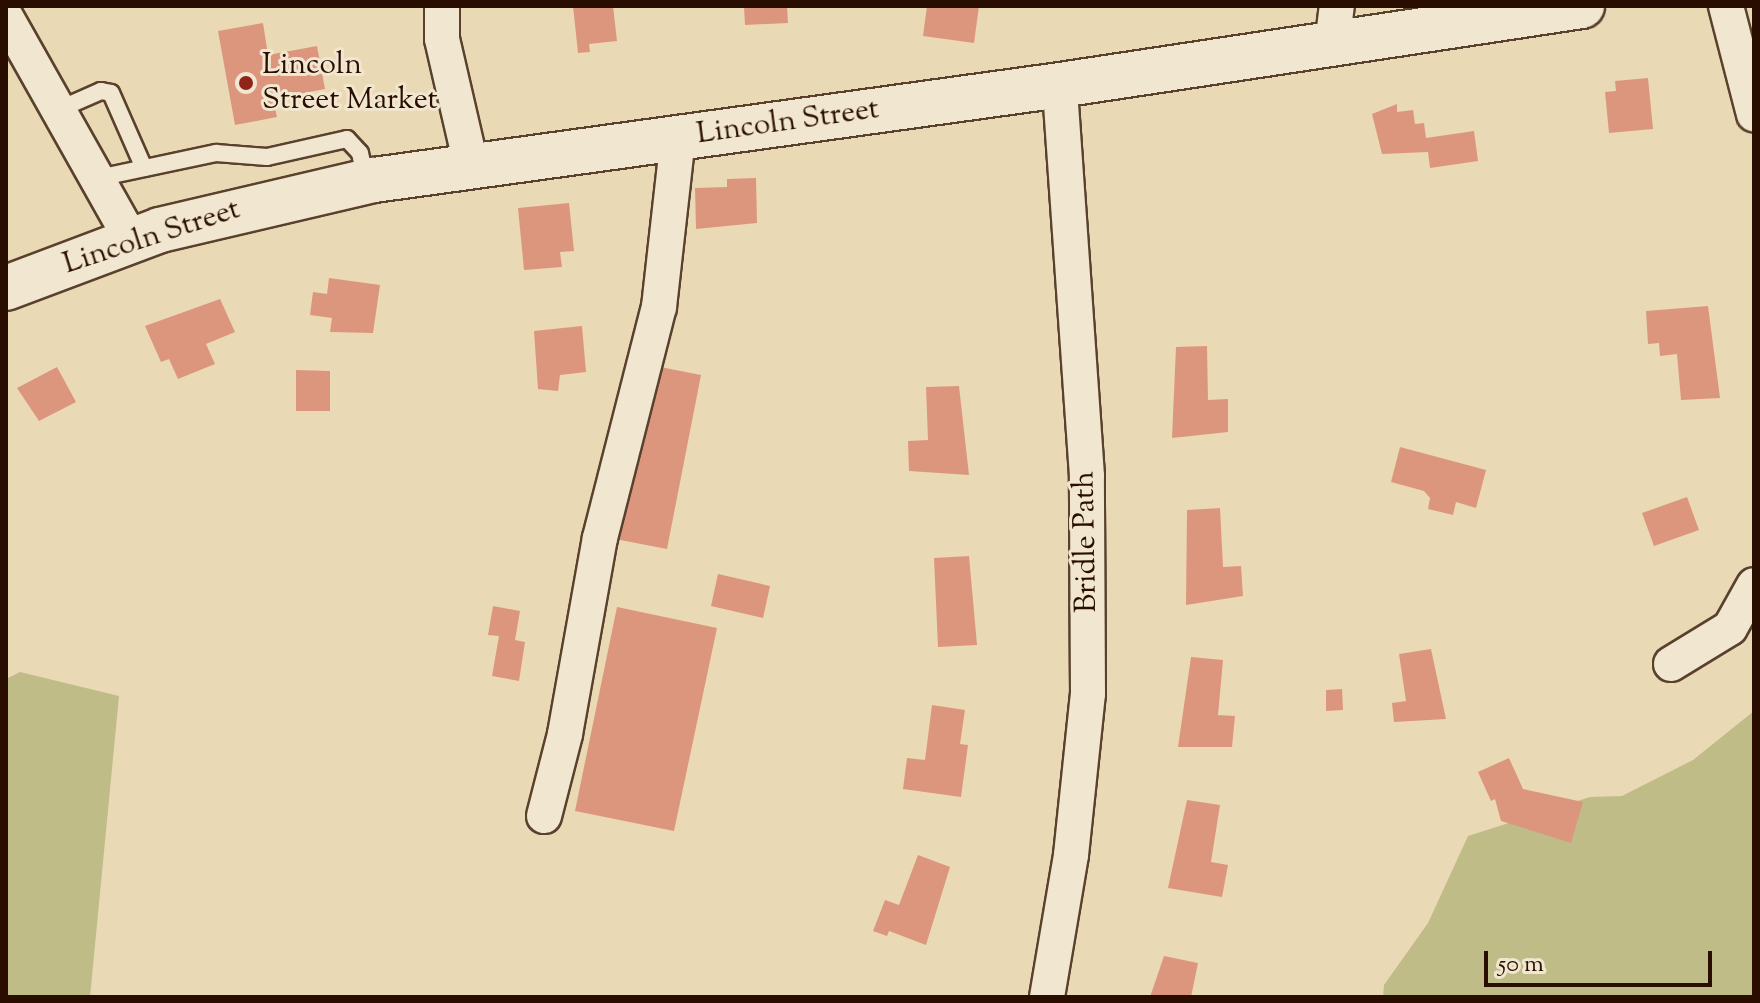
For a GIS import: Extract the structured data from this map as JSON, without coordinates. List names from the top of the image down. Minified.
{"streets":{"main road":["Lincoln Street"],"street":["Bridle Path"]},"crossings":[["Lincoln Street","Bridle Path"]],"places":["Lincoln Street Market"],"scale_bar":"50 m"}
